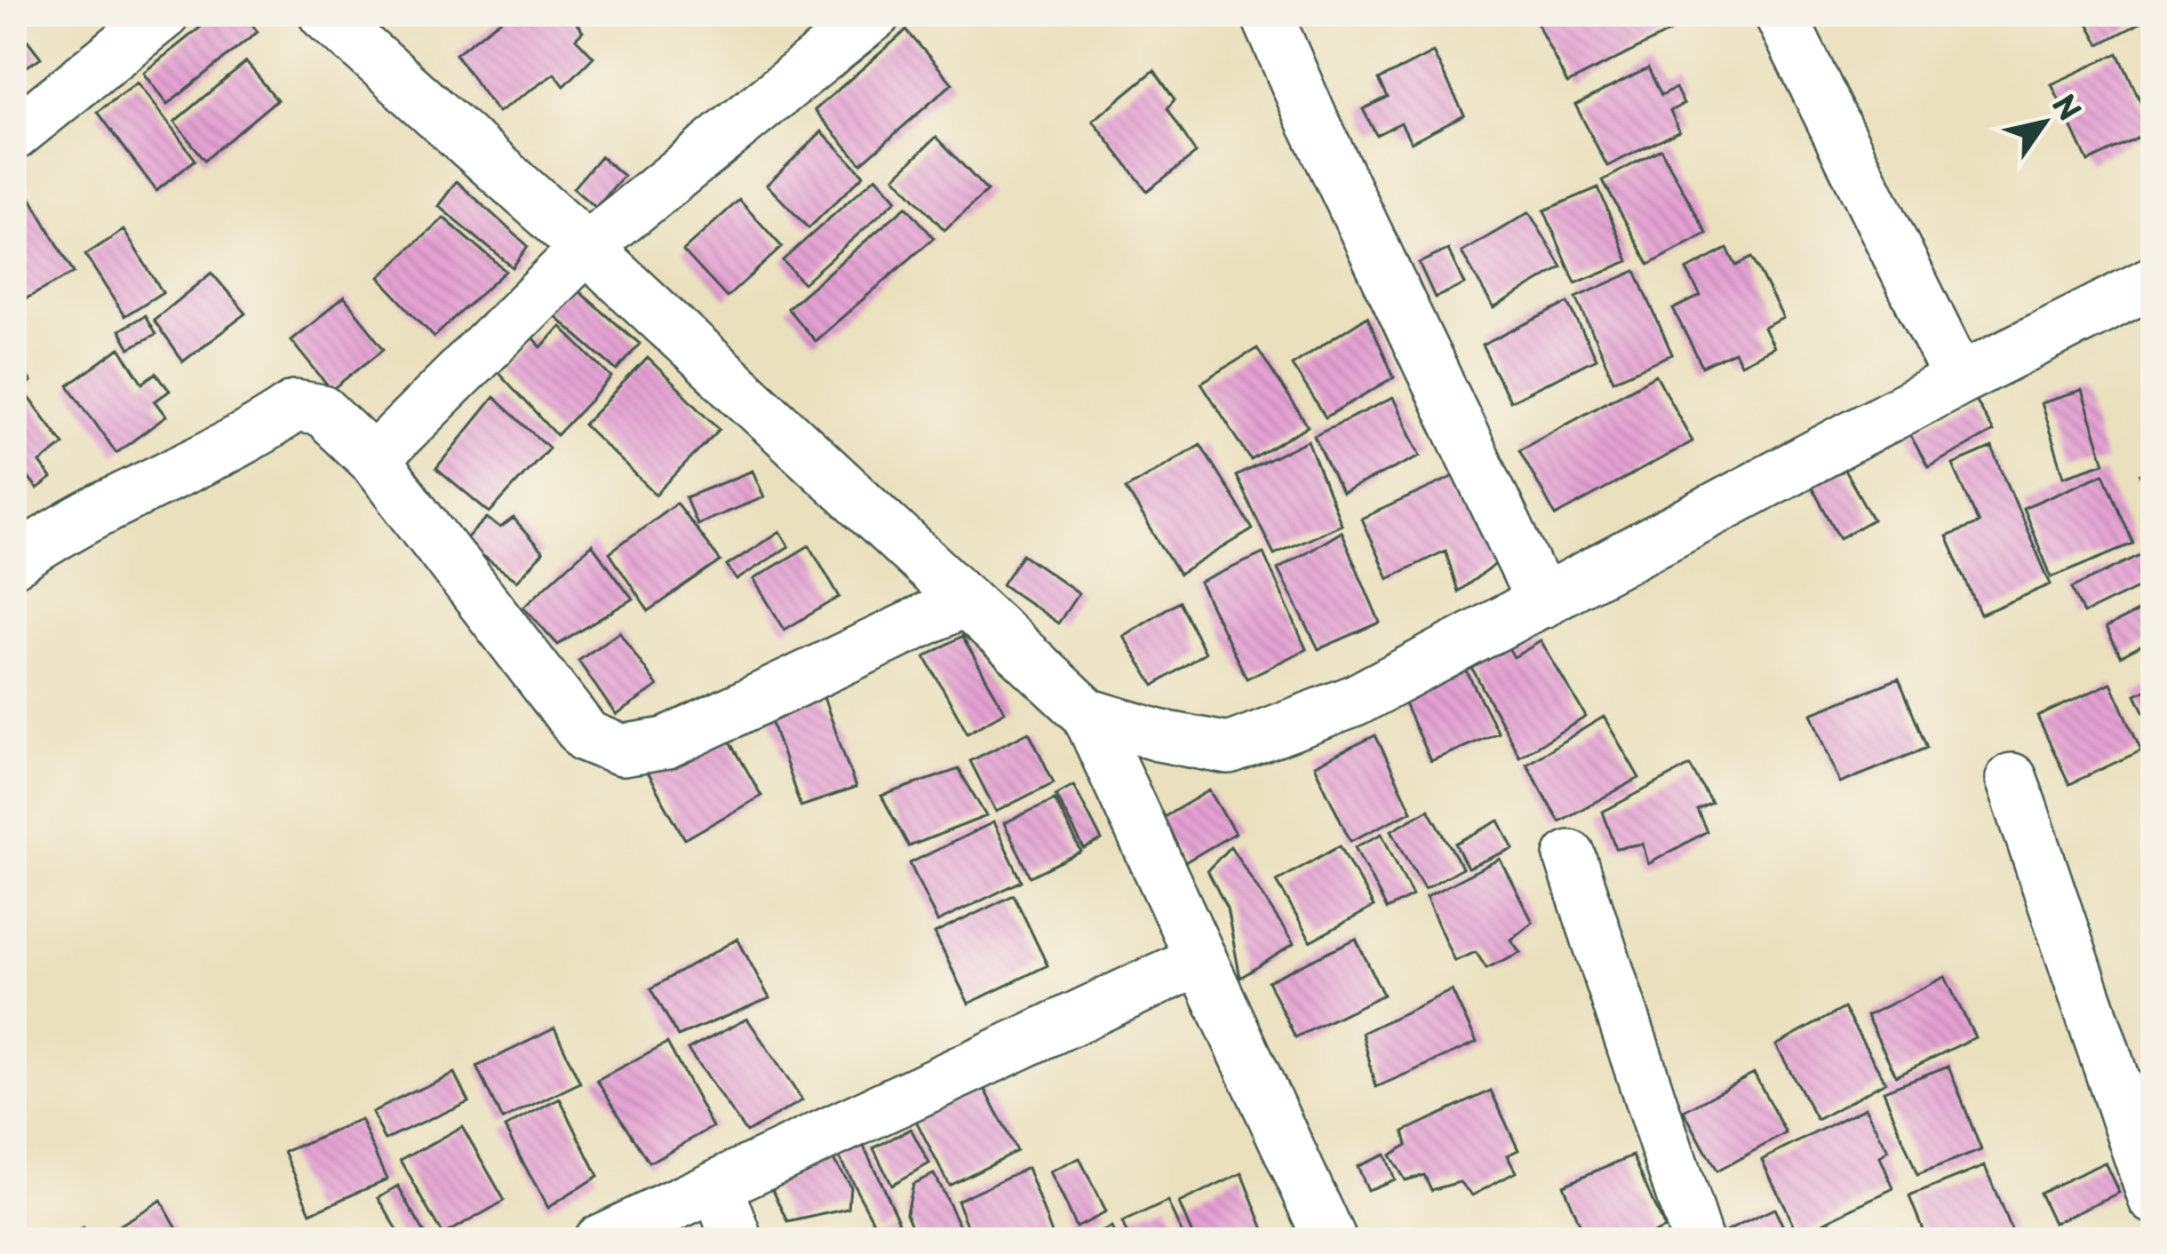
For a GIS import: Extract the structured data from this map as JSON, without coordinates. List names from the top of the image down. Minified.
{"north":"top right"}
